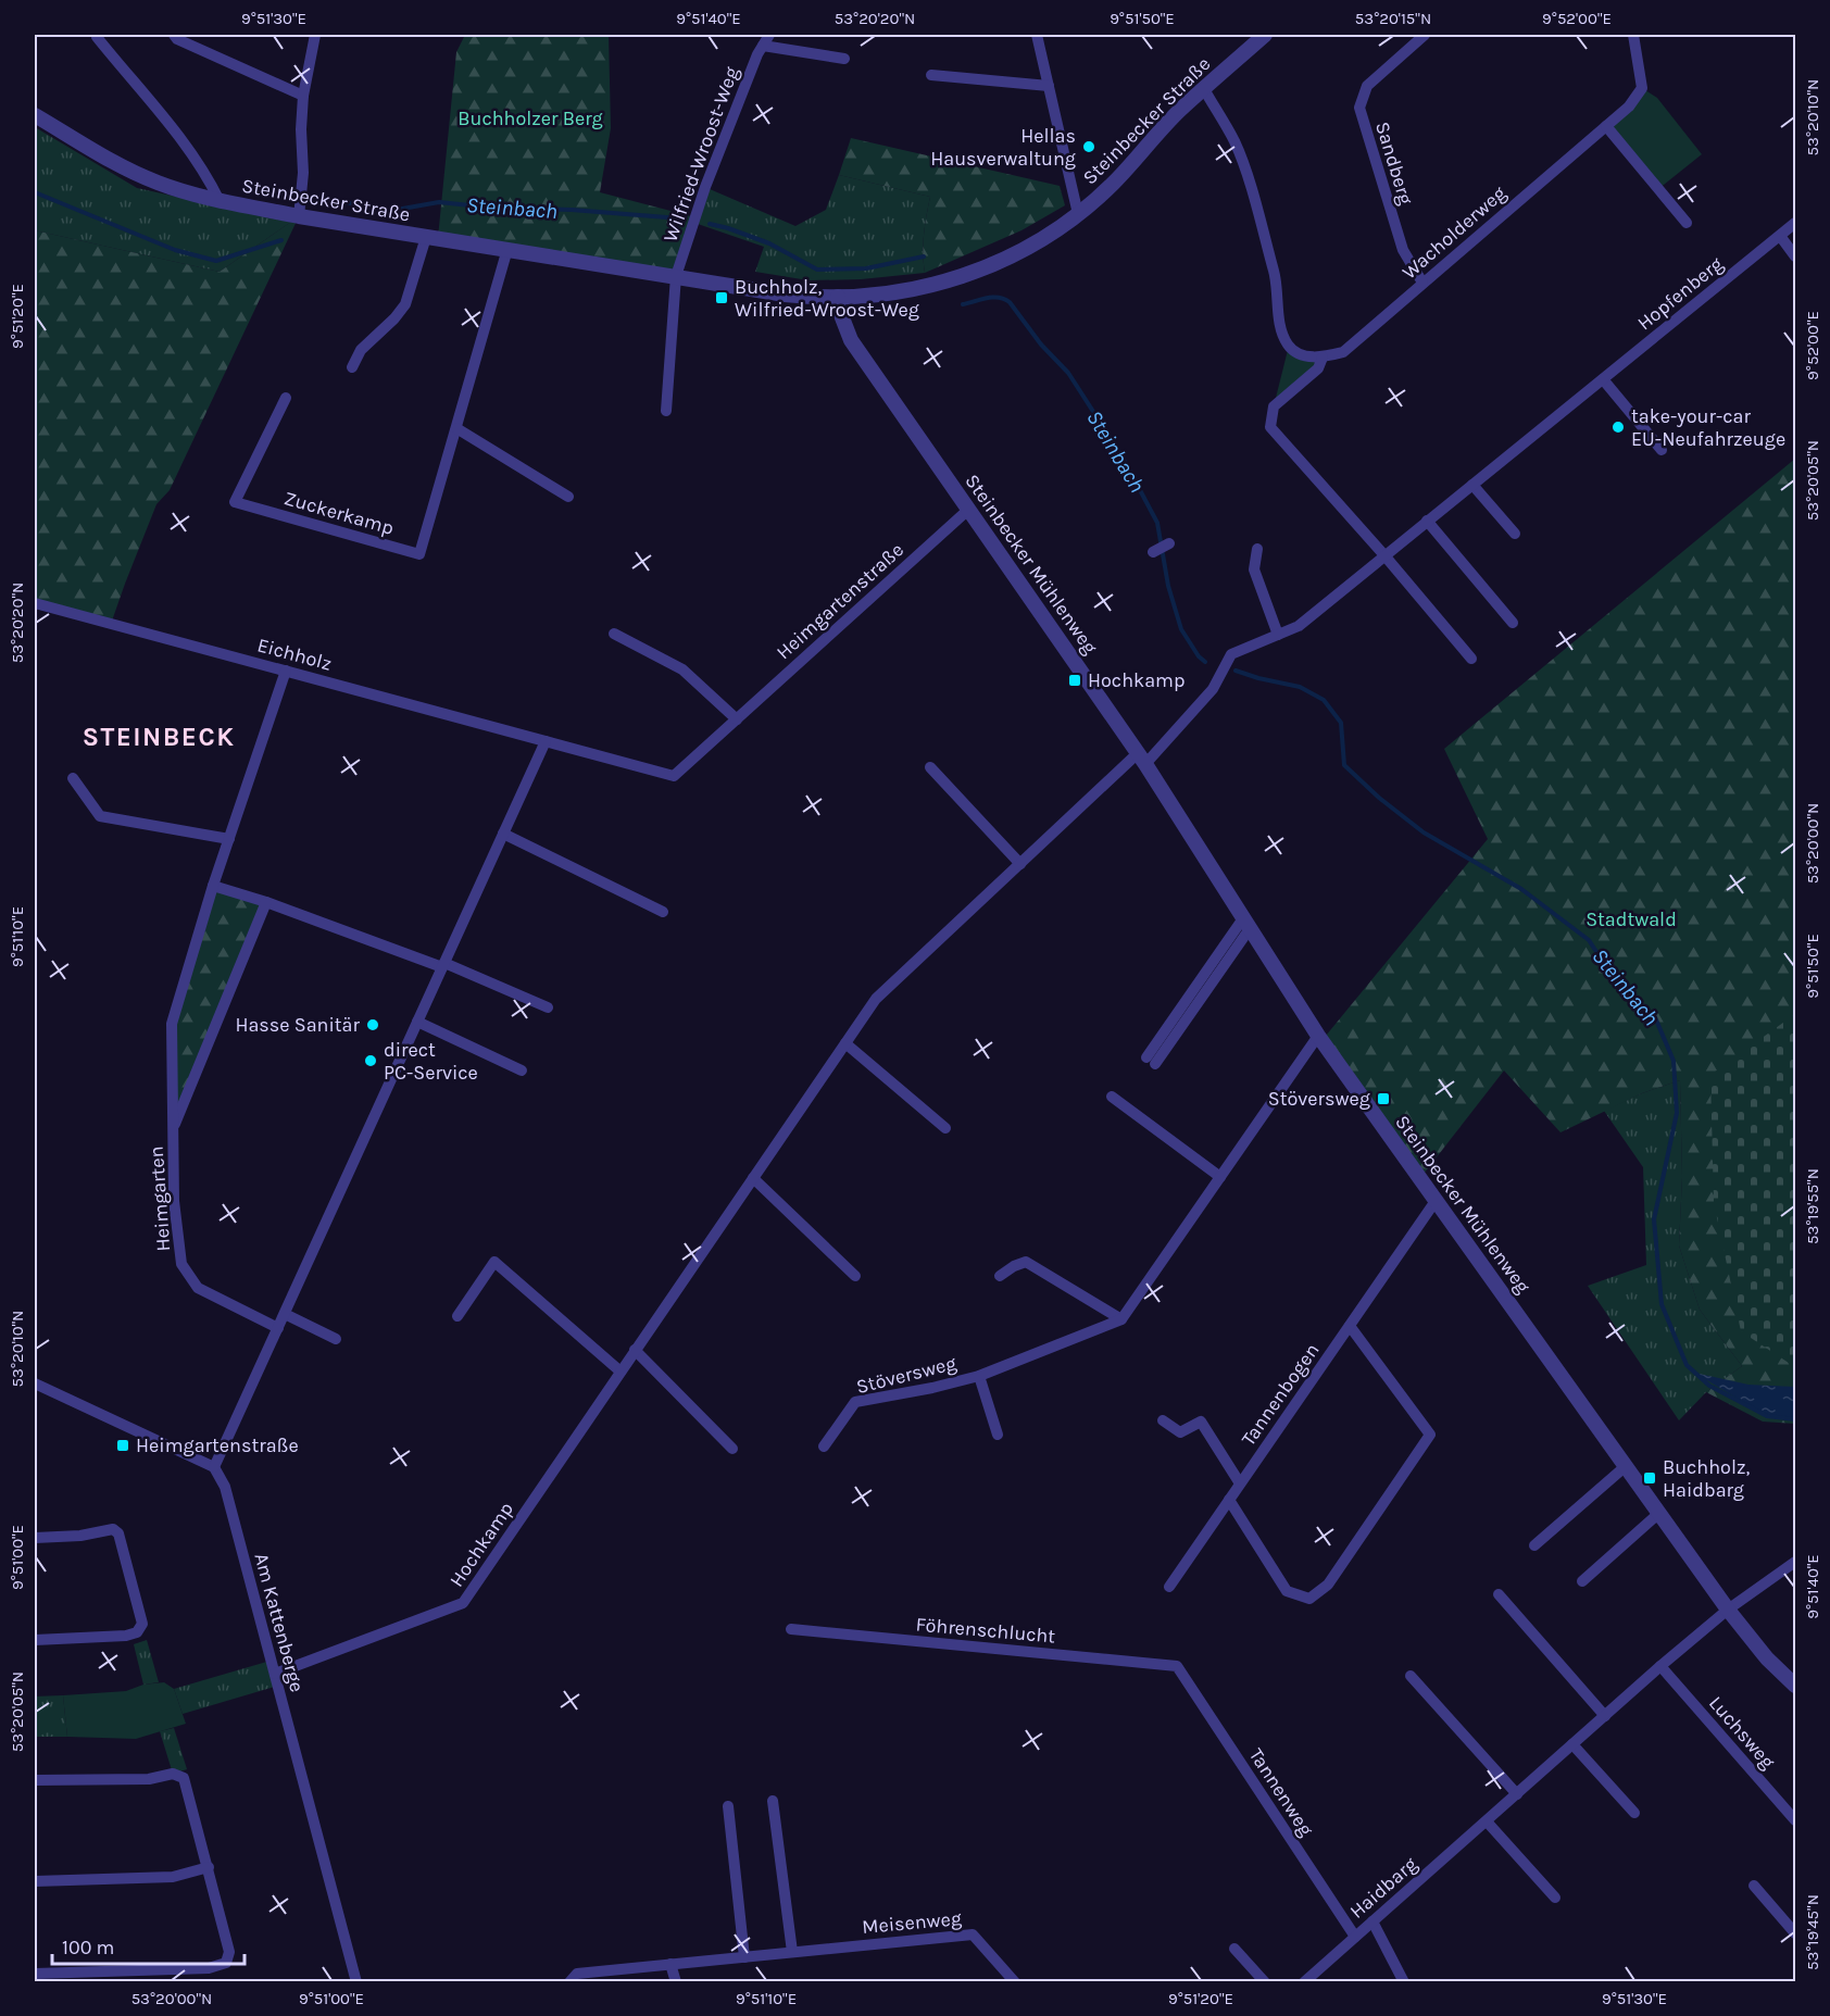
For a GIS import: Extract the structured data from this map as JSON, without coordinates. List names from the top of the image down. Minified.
{"streets":{"street":["Steinbecker Straße","Wilfried-Wroost-Weg","Sandberg","Wacholderweg","Hopfenberg","Zuckerkamp","Steinbecker Mühlenweg","Heimgartenstraße","Eichholz","Heimgarten","Stöversweg","Tannenbogen","Hochkamp","Am Kattenberge","Föhrenschlucht","Luchsweg","Tannenweg","Haidbarg","Meisenweg"]},"crossings":[["Steinbecker Straße","Wilfried-Wroost-Weg"],["Steinbecker Straße","Zuckerkamp"],["Steinbecker Straße","Steinbecker Mühlenweg"],["Sandberg","Wacholderweg"],["Wacholderweg","Hopfenberg"],["Hopfenberg","Steinbecker Mühlenweg"],["Hopfenberg","Hochkamp"],["Steinbecker Mühlenweg","Heimgartenstraße"],["Steinbecker Mühlenweg","Tannenbogen"],["Steinbecker Mühlenweg","Hochkamp"],["Steinbecker Mühlenweg","Haidbarg"],["Heimgartenstraße","Eichholz"],["Eichholz","Heimgarten"],["Hochkamp","Am Kattenberge"],["Föhrenschlucht","Tannenweg"],["Luchsweg","Haidbarg"],["Tannenweg","Haidbarg"]],"districts":["STEINBECK"],"water":["Steinbach"],"parks":["Buchholzer Berg","Stadtwald"],"places":{"other":["Hellas Hausverwaltung","take-your-car EU-Neufahrzeuge","Hasse Sanitär","direct PC-Service"],"transit":["Buchholz, Wilfried-Wroost-Weg","Hochkamp","Stöversweg","Heimgartenstraße","Buchholz, Haidbarg"]},"scale_bar":"100 m","coordinates":["9°51'30\"E","9°51'40\"E","53°20'20\"N","9°51'50\"E","53°20'15\"N","9°52'00\"E","53°20'10\"N","9°51'20\"E","53°20'05\"N","53°20'00\"N","9°51'10\"E","53°19'55\"N","9°51'00\"E","53°19'45\"N"]}
